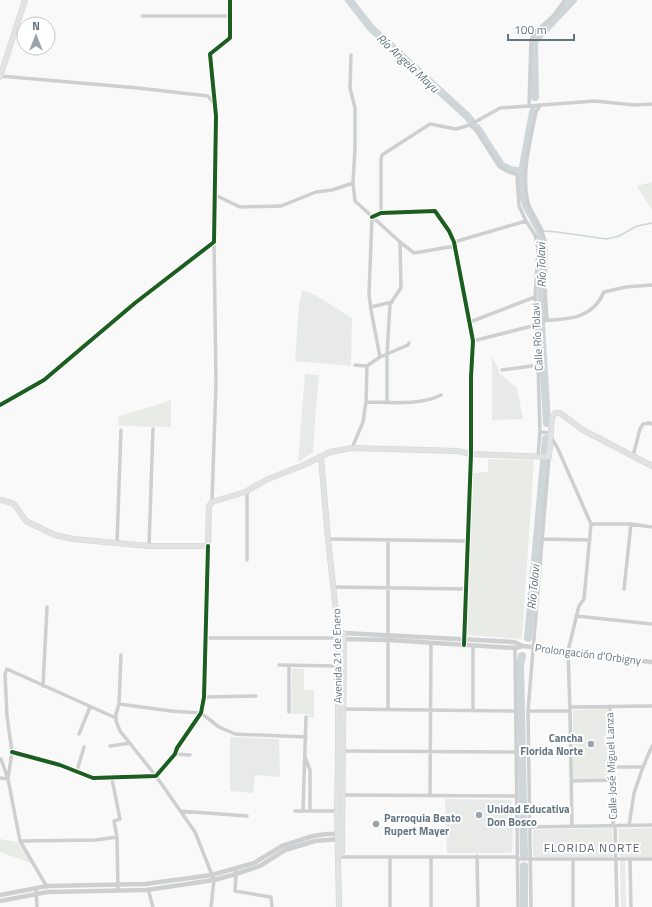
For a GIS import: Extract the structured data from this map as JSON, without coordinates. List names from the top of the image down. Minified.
{"streets":{"main road":["Prolongación d'Orbigny","Avenida 21 de Enero"],"street":["Calle Río Tolavi","Calle José Miguel Lanza"]},"crossings":[["Prolongación d'Orbigny","Avenida 21 de Enero"]],"districts":["FLORIDA NORTE"],"water":["Río Angela Mayu","Río Tolavi"],"places":["Cancha Florida Norte","Unidad Educativa Don Bosco","Parroquia Beato Rupert Mayer"],"scale_bar":"100 m","north":"top"}
